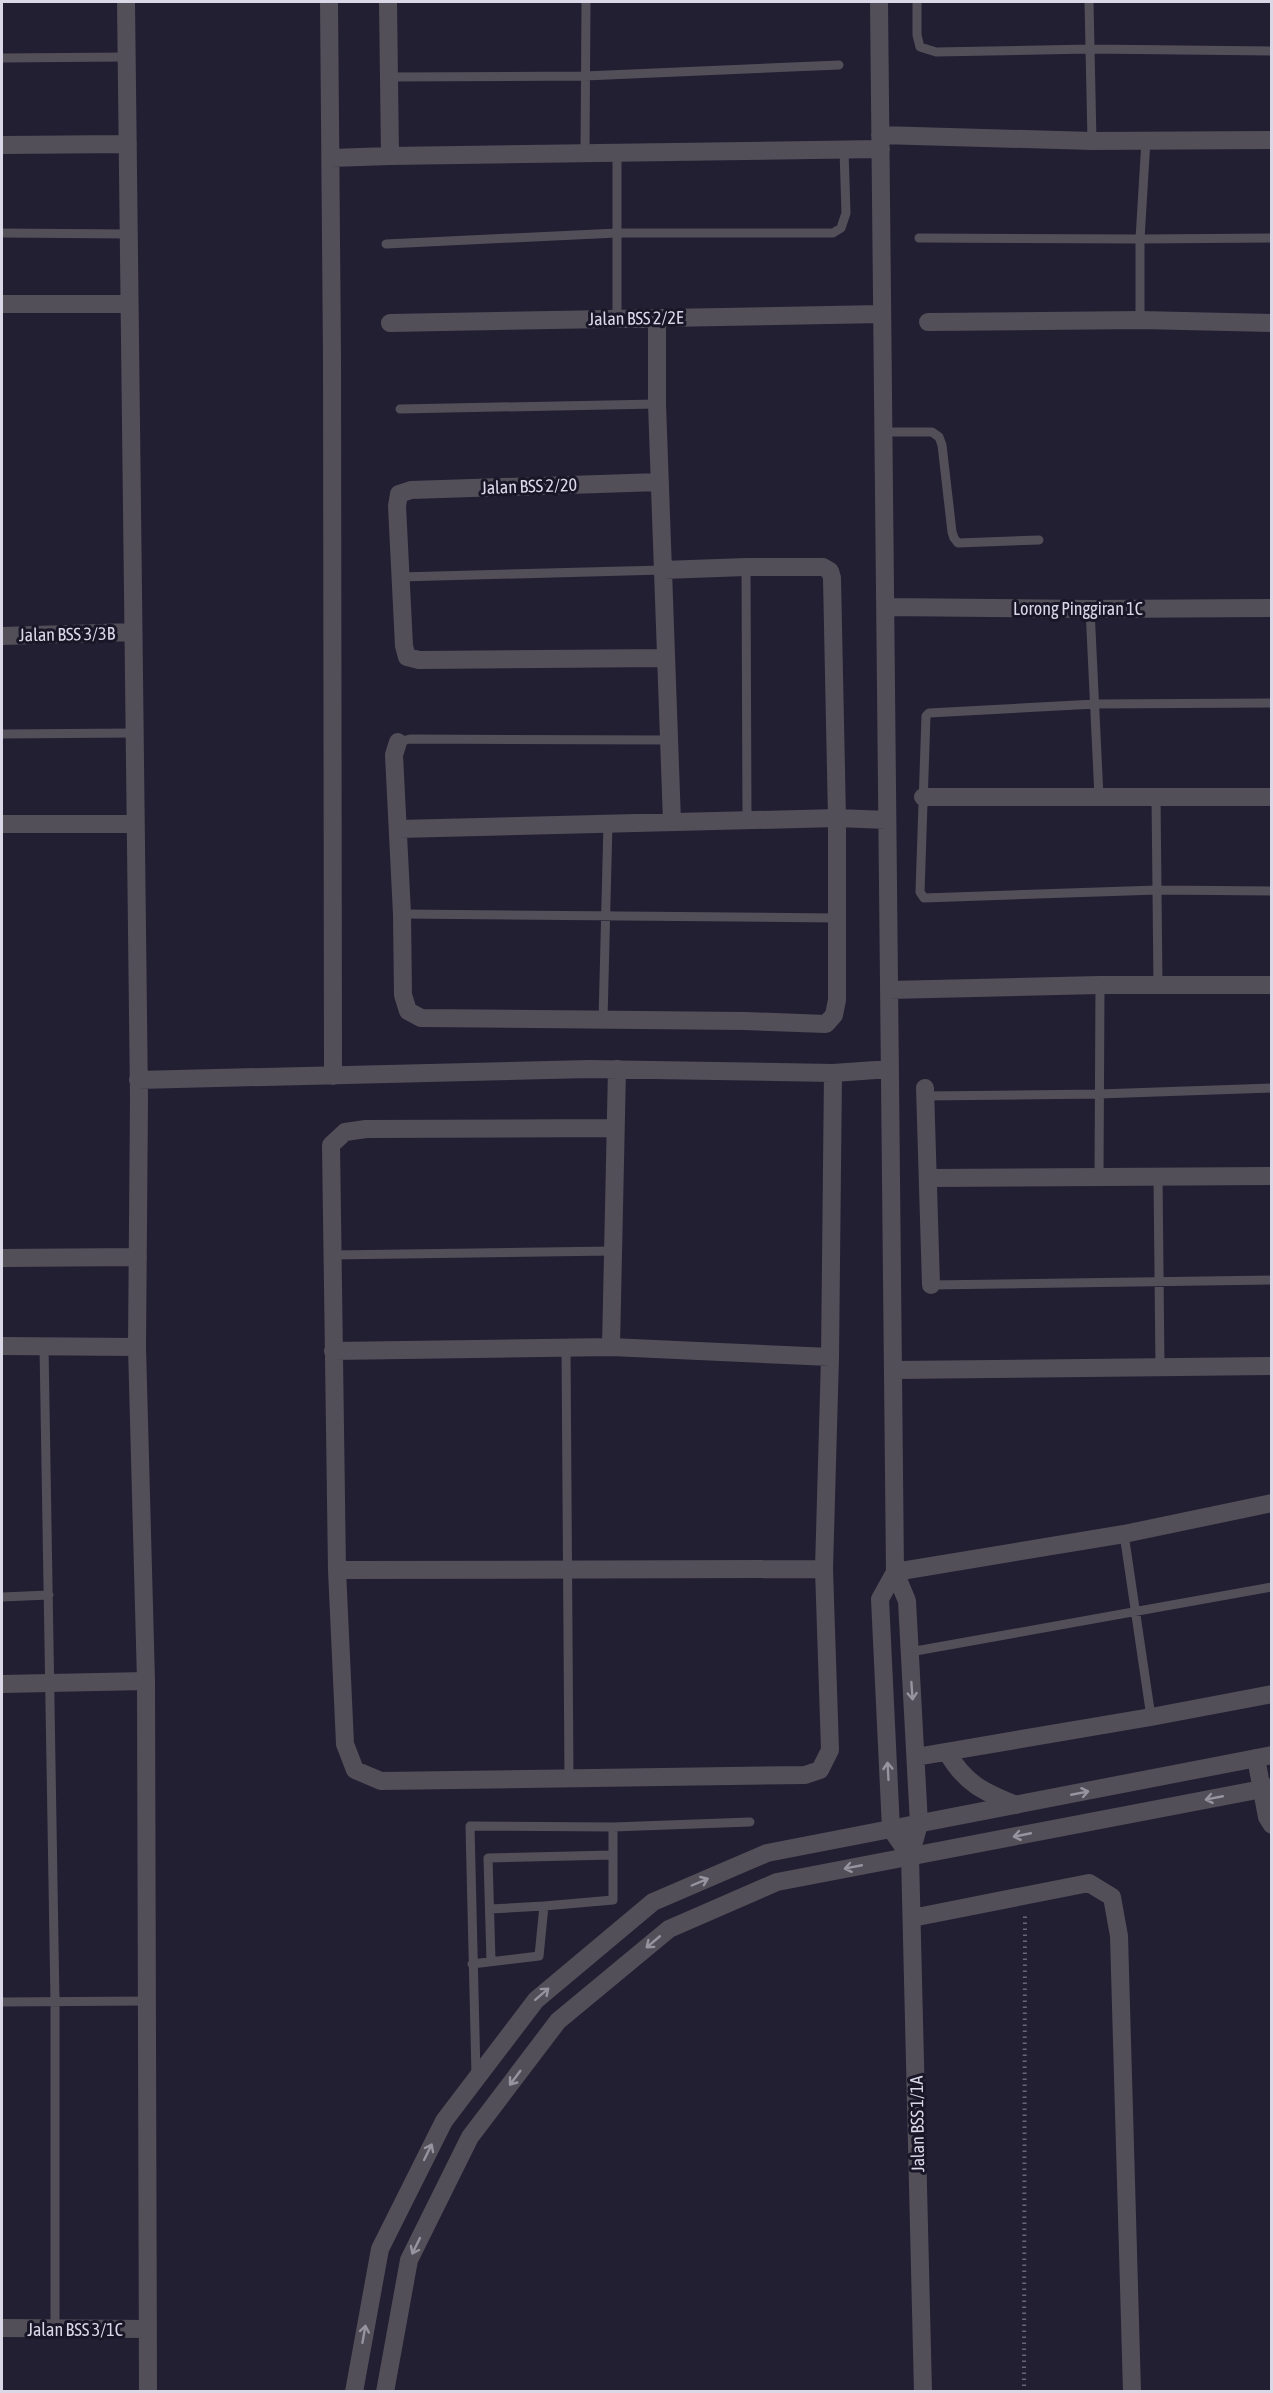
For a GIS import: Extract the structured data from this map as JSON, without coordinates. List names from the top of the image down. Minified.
{"streets":{"street":["Jalan BSS 2/2E","Jalan BSS 2/20","Lorong Pinggiran 1C","Jalan BSS 3/3B","Jalan BSS 1/1A","Jalan BSS 3/1C"]}}
